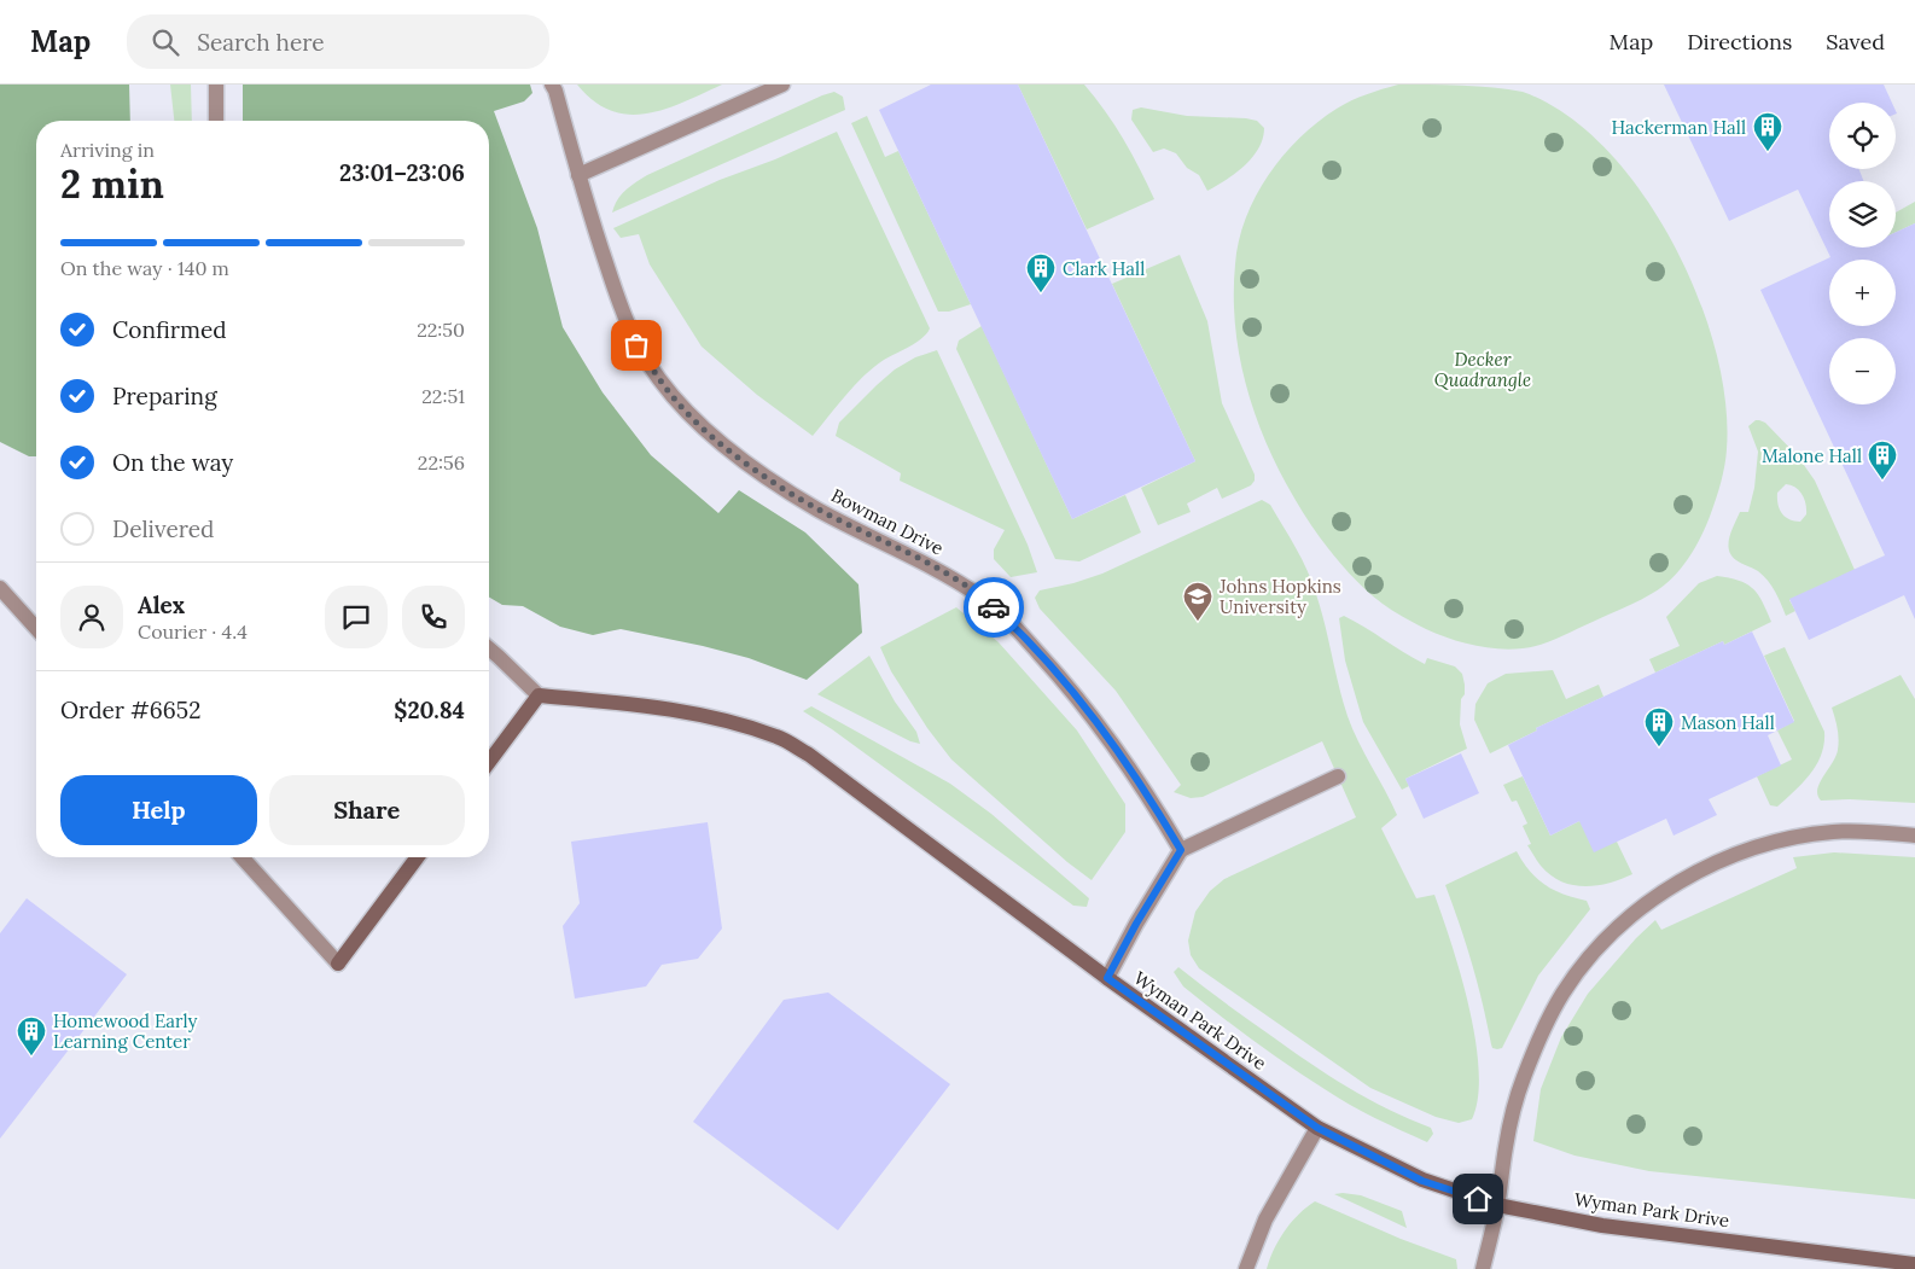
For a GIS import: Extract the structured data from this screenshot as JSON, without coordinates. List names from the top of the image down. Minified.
{"streets":{"street":["Bowman Drive","Wyman Park Drive"]},"parks":["Decker Quadrangle"],"places":{"building":["Hackerman Hall","Clark Hall","Malone Hall","Mason Hall","Homewood Early Learning Center"],"school or university":["Johns Hopkins University"]},"page":{"header":"Map","search":"Search here","nav":["Map","Directions","Saved"],"map_buttons":["+","−"],"heading":["2 min","Arriving in","23:01–23:06"],"panel":["Alex","Courier · 4.4","Order #6652","$20.84"],"bar":"On the way · 140 m","list":[["Confirmed","22:50"],["Preparing","22:51"],["On the way","22:56"],"Delivered"],"buttons":["Help","Share"]}}
